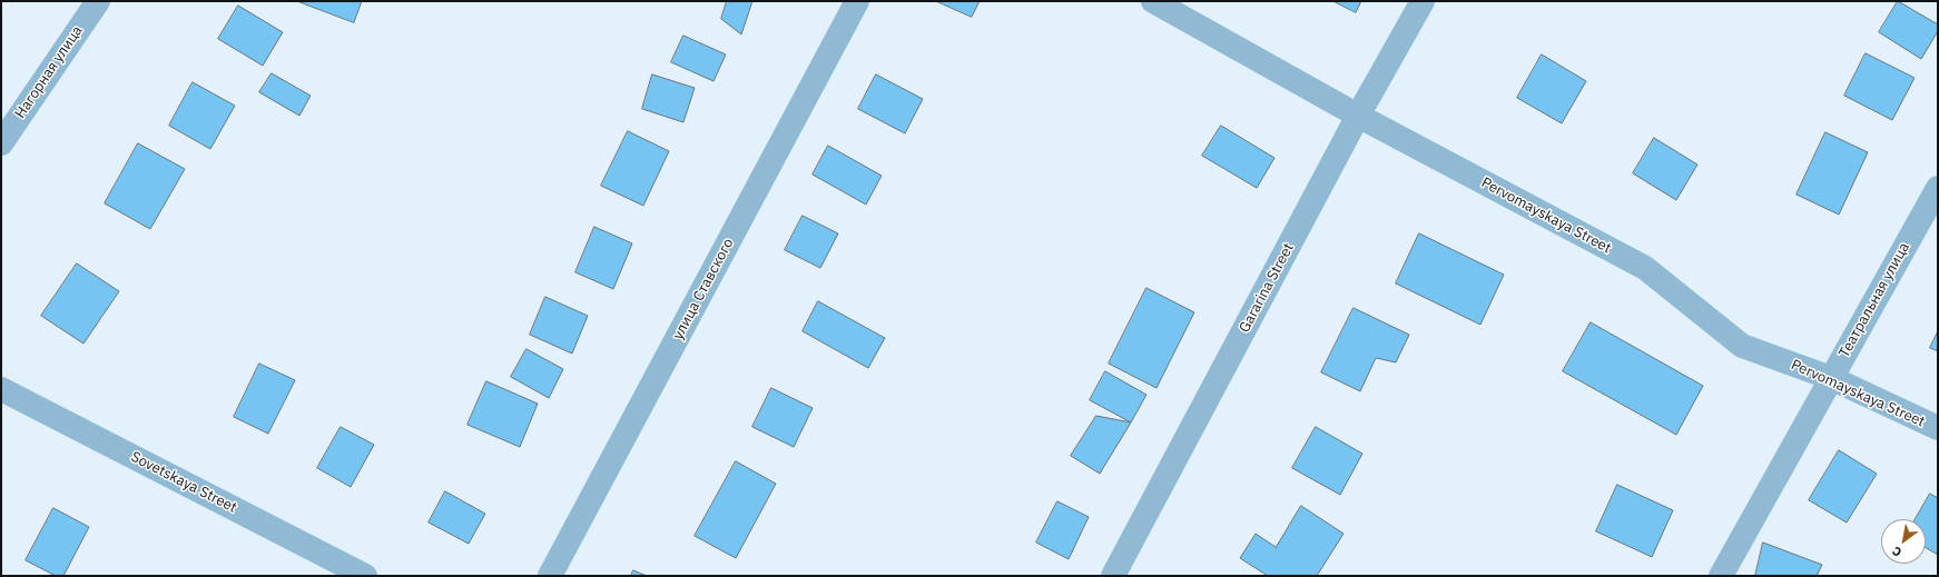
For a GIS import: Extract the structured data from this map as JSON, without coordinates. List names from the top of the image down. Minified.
{"streets":{"street":["Нагорная улица","Pervomayskaya Street","Gararina Street","улица Ставского","Театральная улица","Sovetskaya Street"]},"crossings":[["Pervomayskaya Street","Gararina Street"],["Pervomayskaya Street","Театральная улица"]],"north":"bottom left"}
